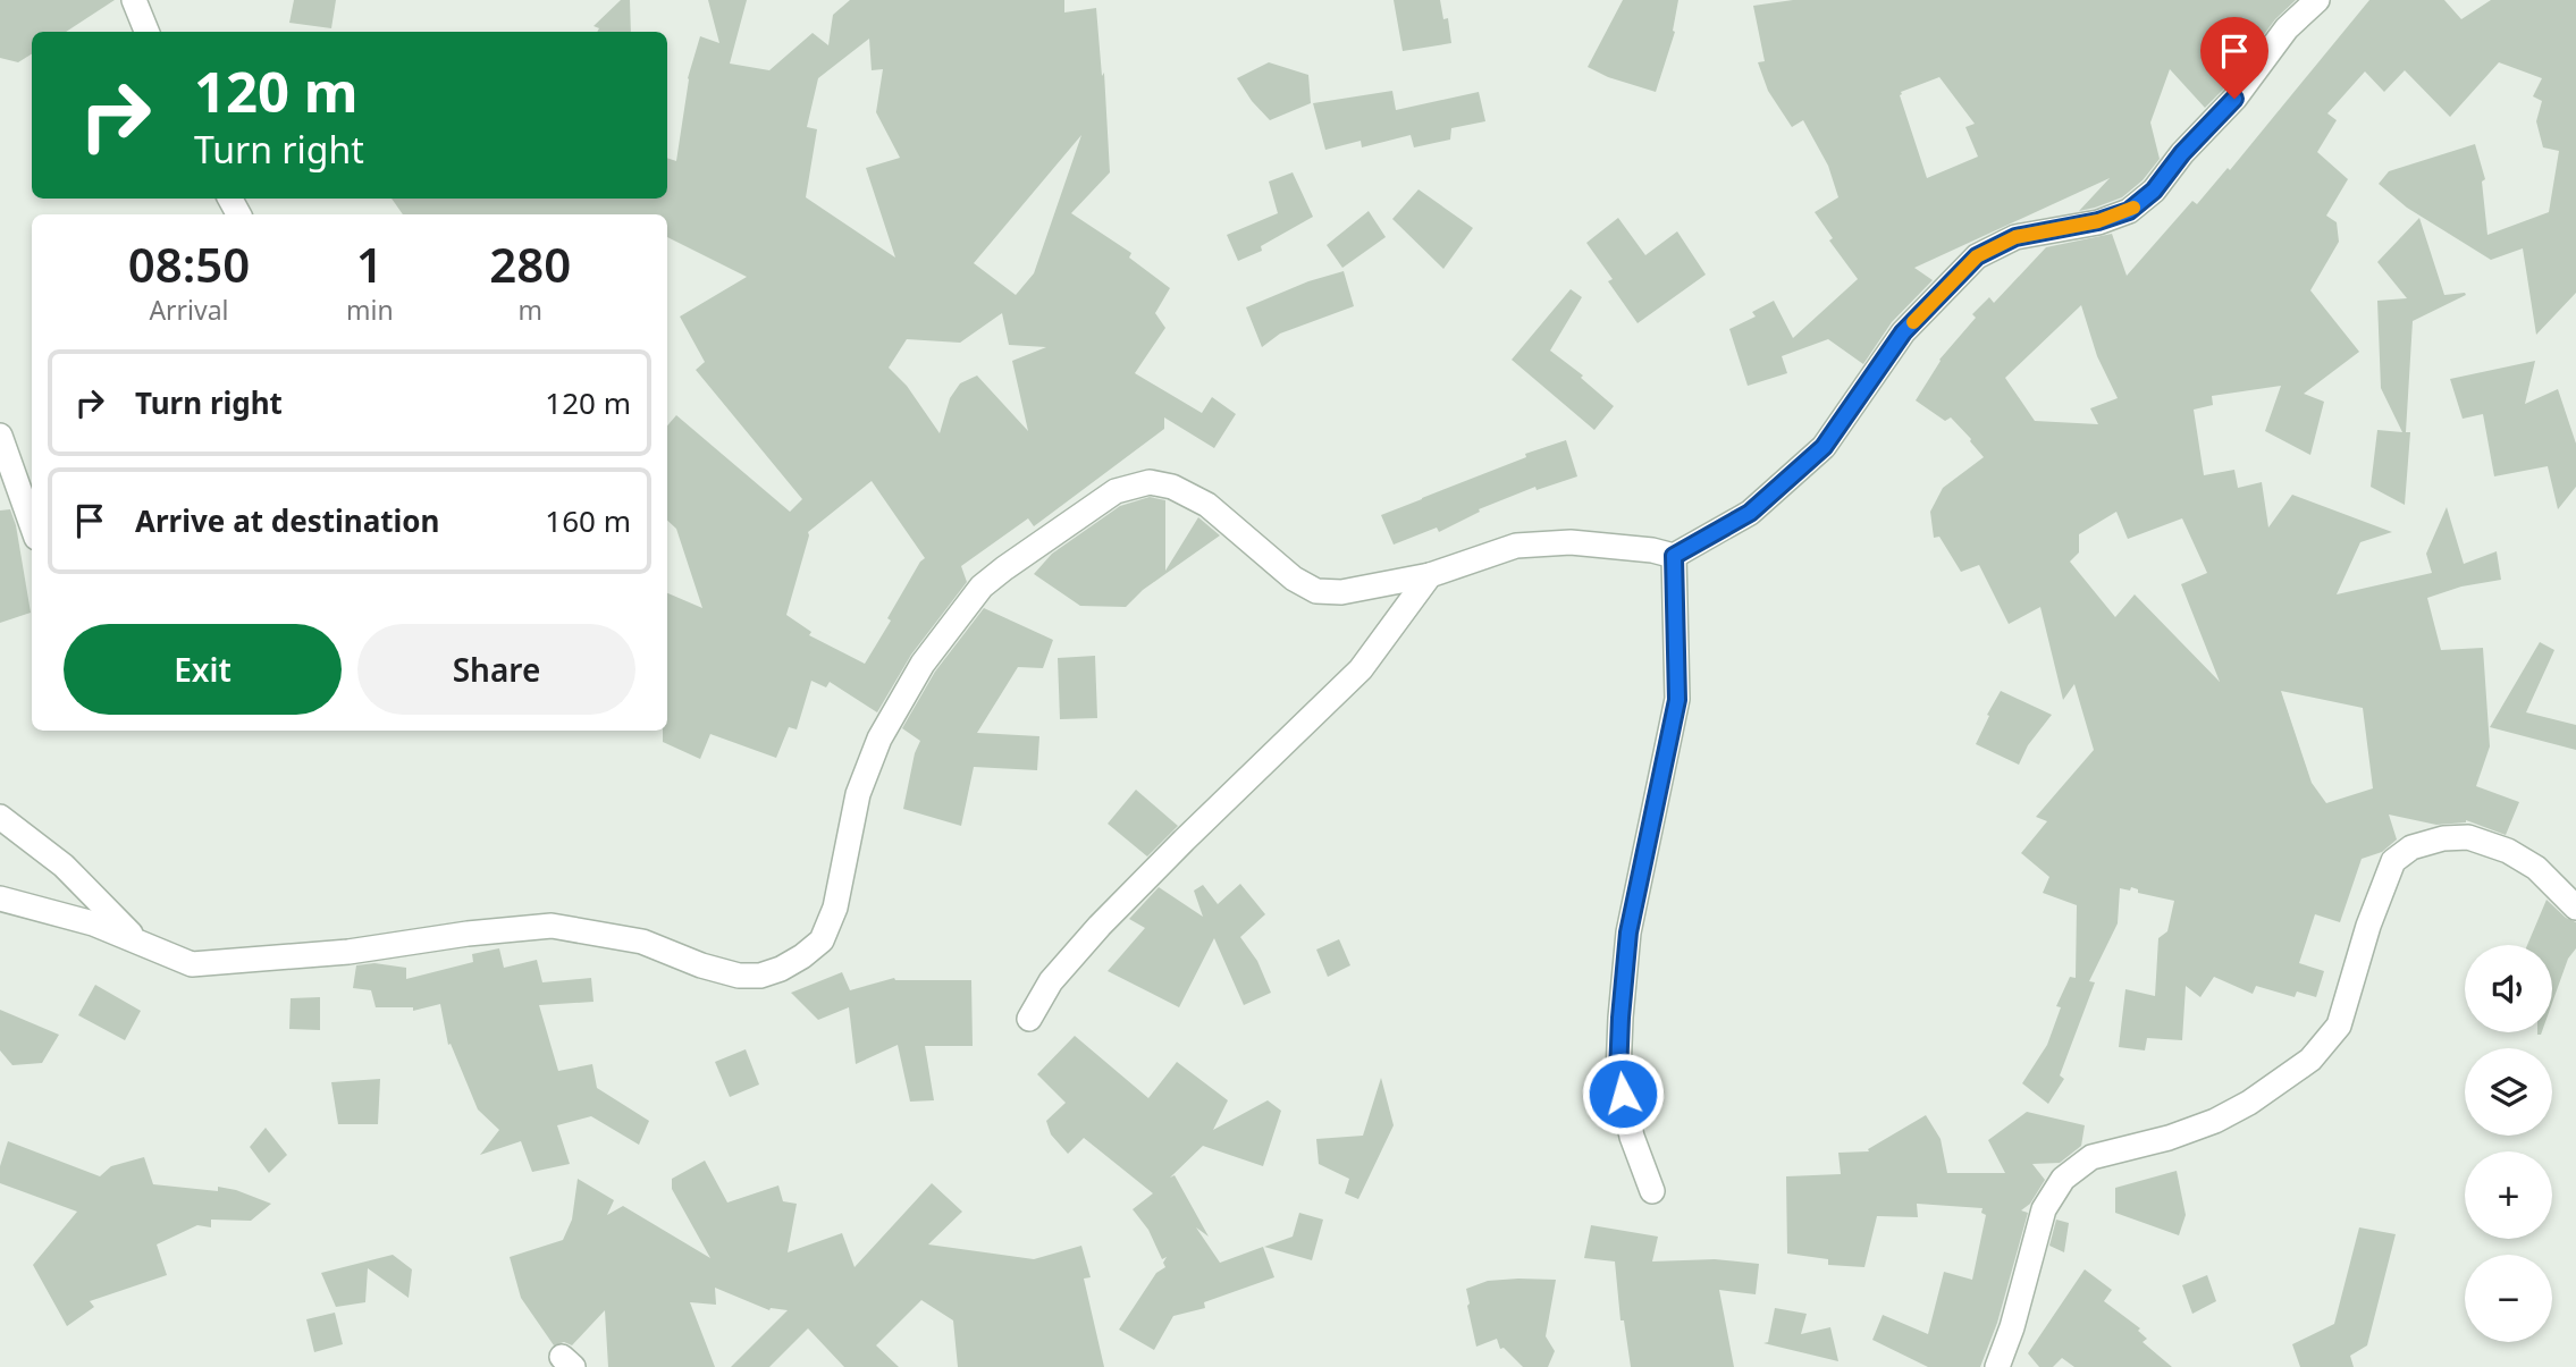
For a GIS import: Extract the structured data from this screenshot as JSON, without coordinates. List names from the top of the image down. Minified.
{"page":{"turn":["120 m","Turn right"],"eta":["08:50","Arrival","1","min","280","m"],"list":[{"name":"Turn right","value":"120 m"},{"name":"Arrive at destination","value":"160 m"}],"buttons":["Exit","Share"],"map_buttons":["+","−"]}}
